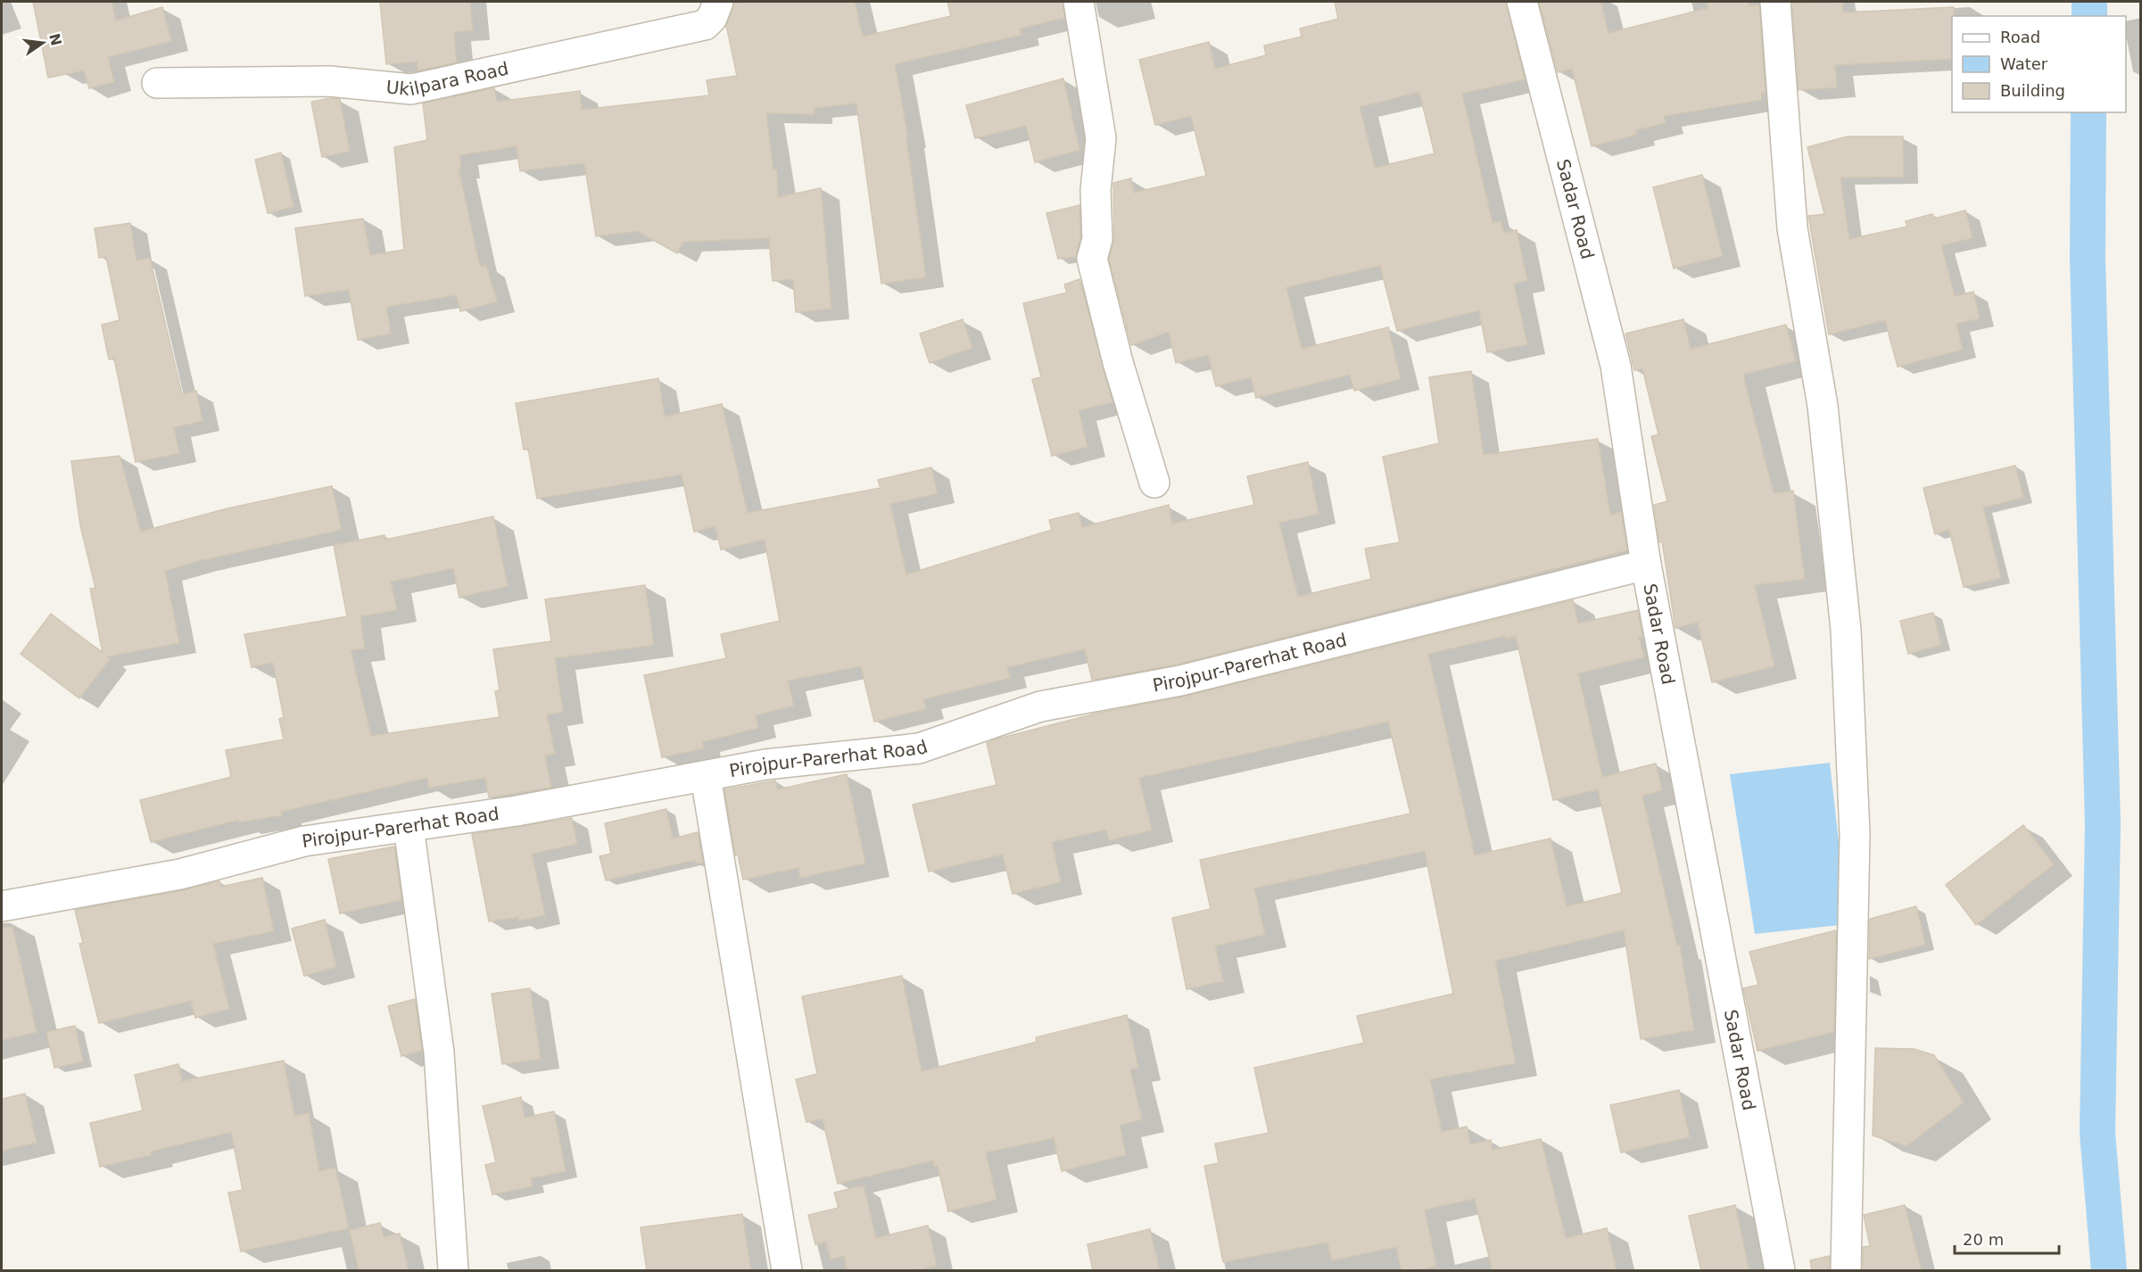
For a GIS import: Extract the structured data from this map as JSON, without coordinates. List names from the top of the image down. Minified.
{"streets":{"street":["Ukilpara Road","Sadar Road","Pirojpur-Parerhat Road"]},"crossings":[["Sadar Road","Pirojpur-Parerhat Road"]],"legend":["Road","Water","Building"],"scale_bar":"20 m","north":"right"}
